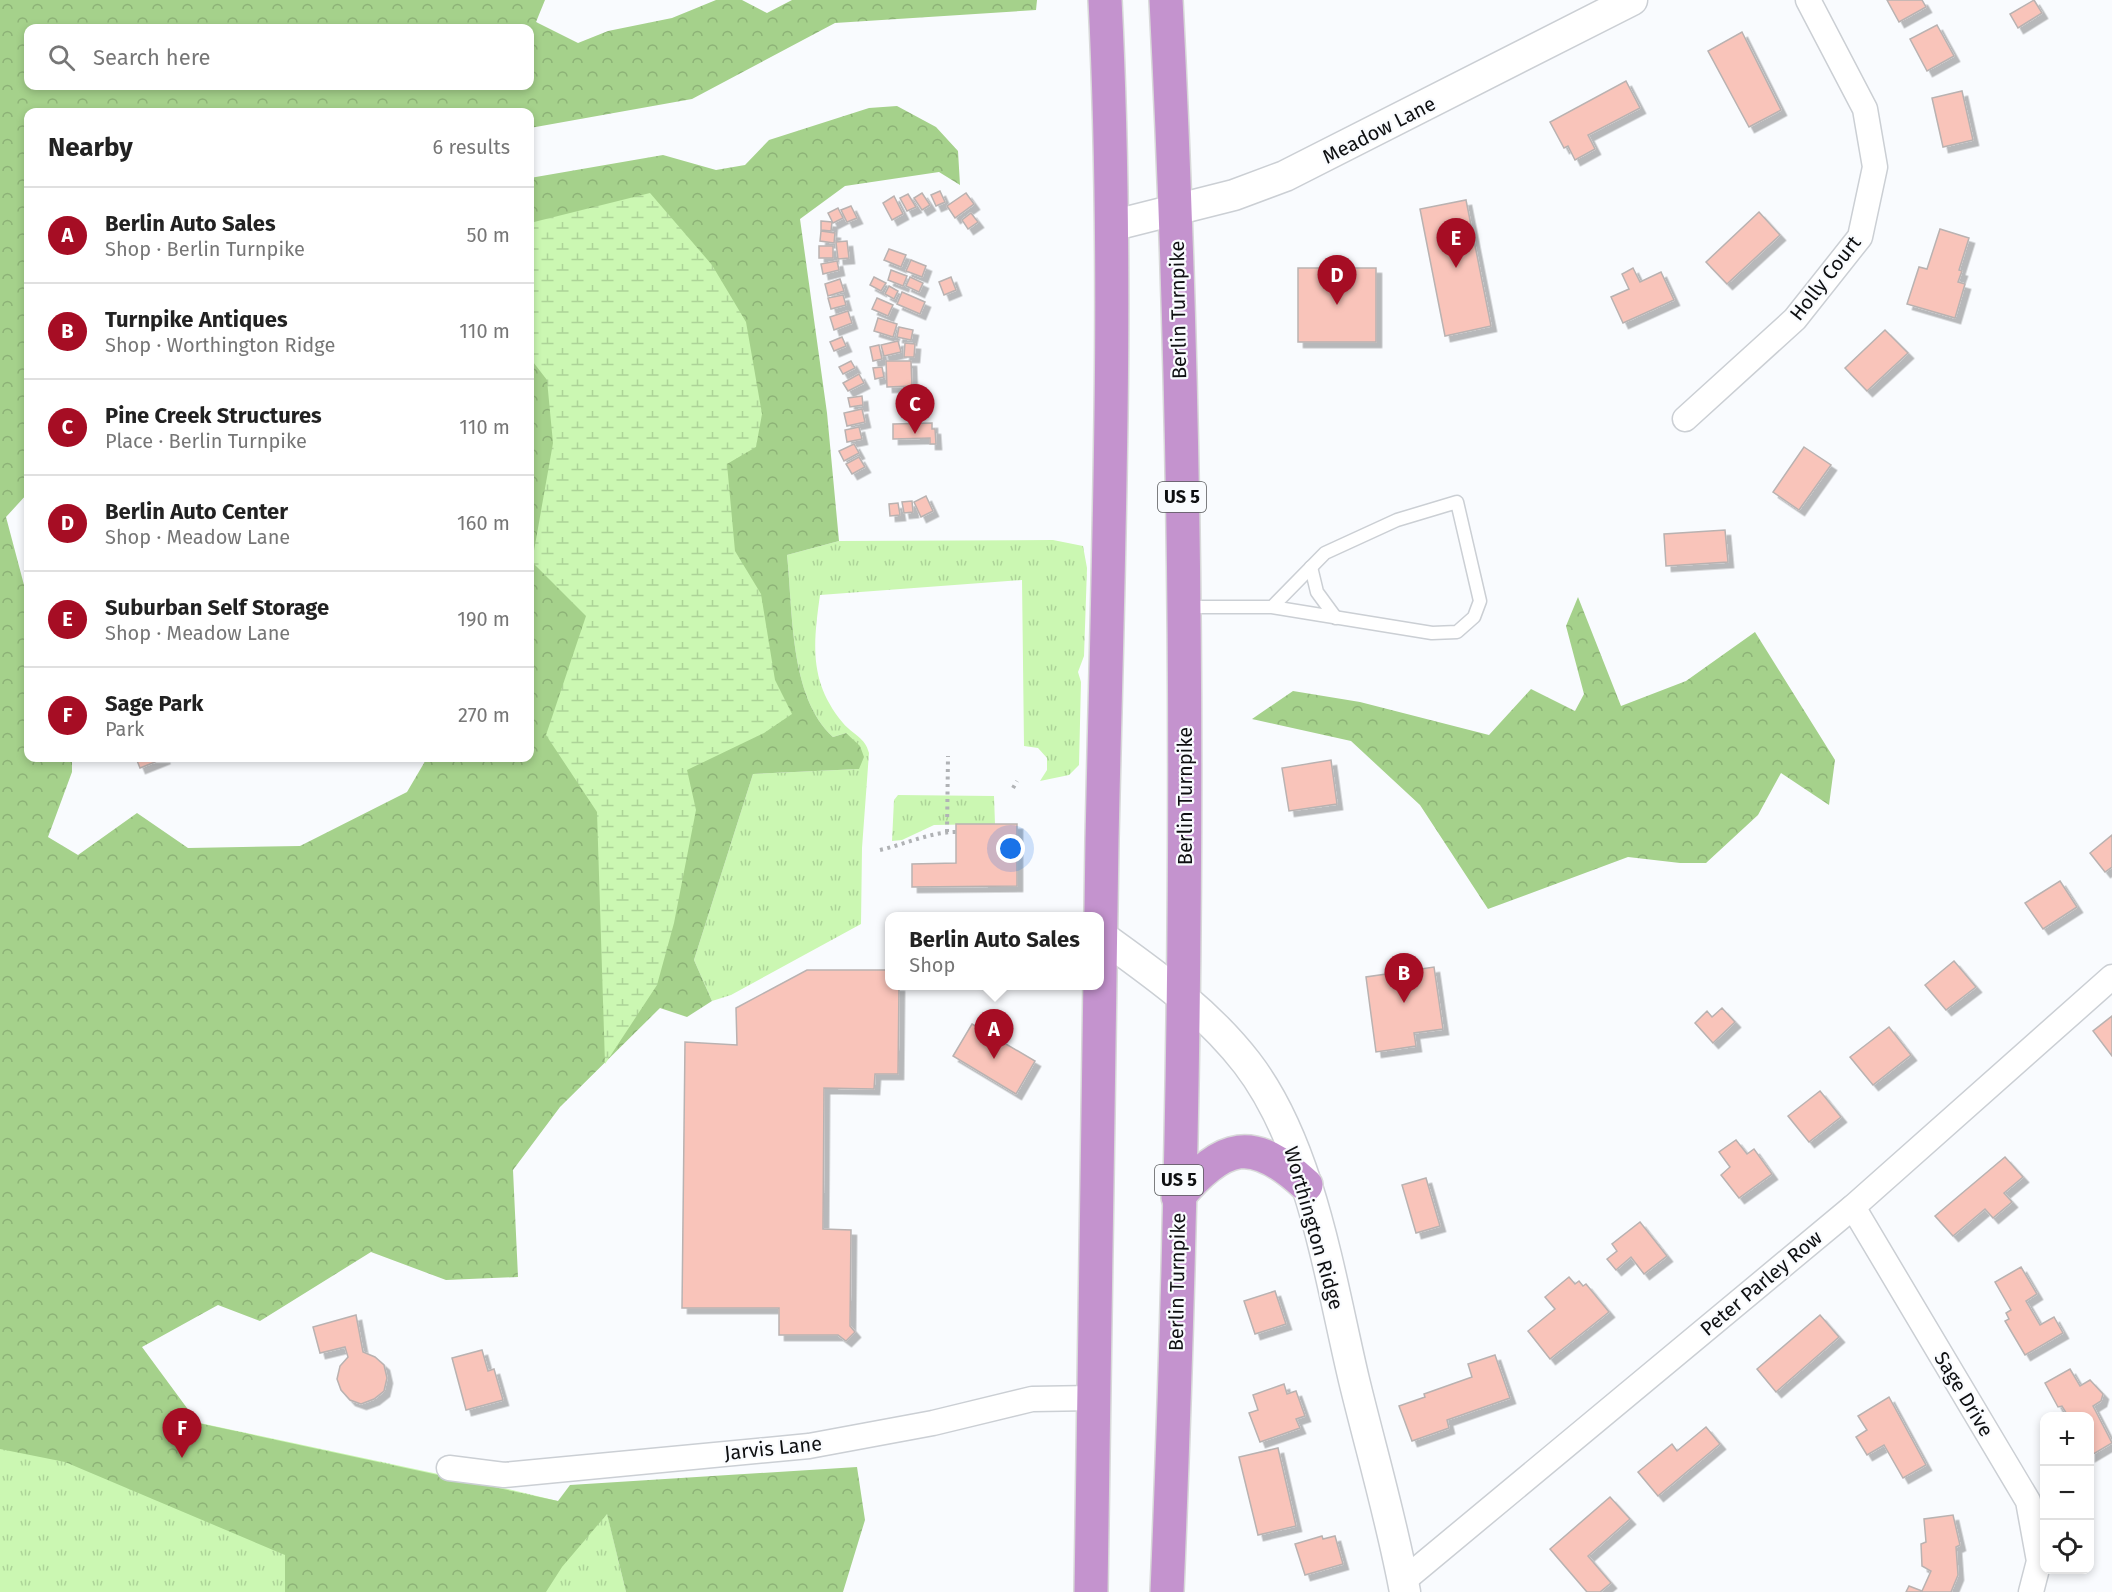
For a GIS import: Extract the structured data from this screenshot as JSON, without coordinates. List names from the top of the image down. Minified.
{"streets":{"highway":["Berlin Turnpike","US 5"],"street":["Meadow Lane","Holly Court","Worthington Ridge","Peter Parley Row","Sage Drive","Jarvis Lane"]},"crossings":[["Meadow Lane","Berlin Turnpike"],["Berlin Turnpike","Worthington Ridge"],["Worthington Ridge","Peter Parley Row"],["Peter Parley Row","Sage Drive"]],"page":{"search":"Search here","heading":["Nearby","6 results"],"list":[{"mark":"A","name":"Berlin Auto Sales","note":"Shop · Berlin Turnpike","value":"50 m"},{"mark":"B","name":"Turnpike Antiques","note":"Shop · Worthington Ridge","value":"110 m"},{"mark":"C","name":"Pine Creek Structures","note":"Place · Berlin Turnpike","value":"110 m"},{"mark":"D","name":"Berlin Auto Center","note":"Shop · Meadow Lane","value":"160 m"},{"mark":"E","name":"Suburban Self Storage","note":"Shop · Meadow Lane","value":"190 m"},{"mark":"F","name":"Sage Park","note":"Park","value":"270 m"}],"pins":["E","D","C","B","A","F"],"popup":["Berlin Auto Sales","Shop"],"map_buttons":["+","−"]}}
